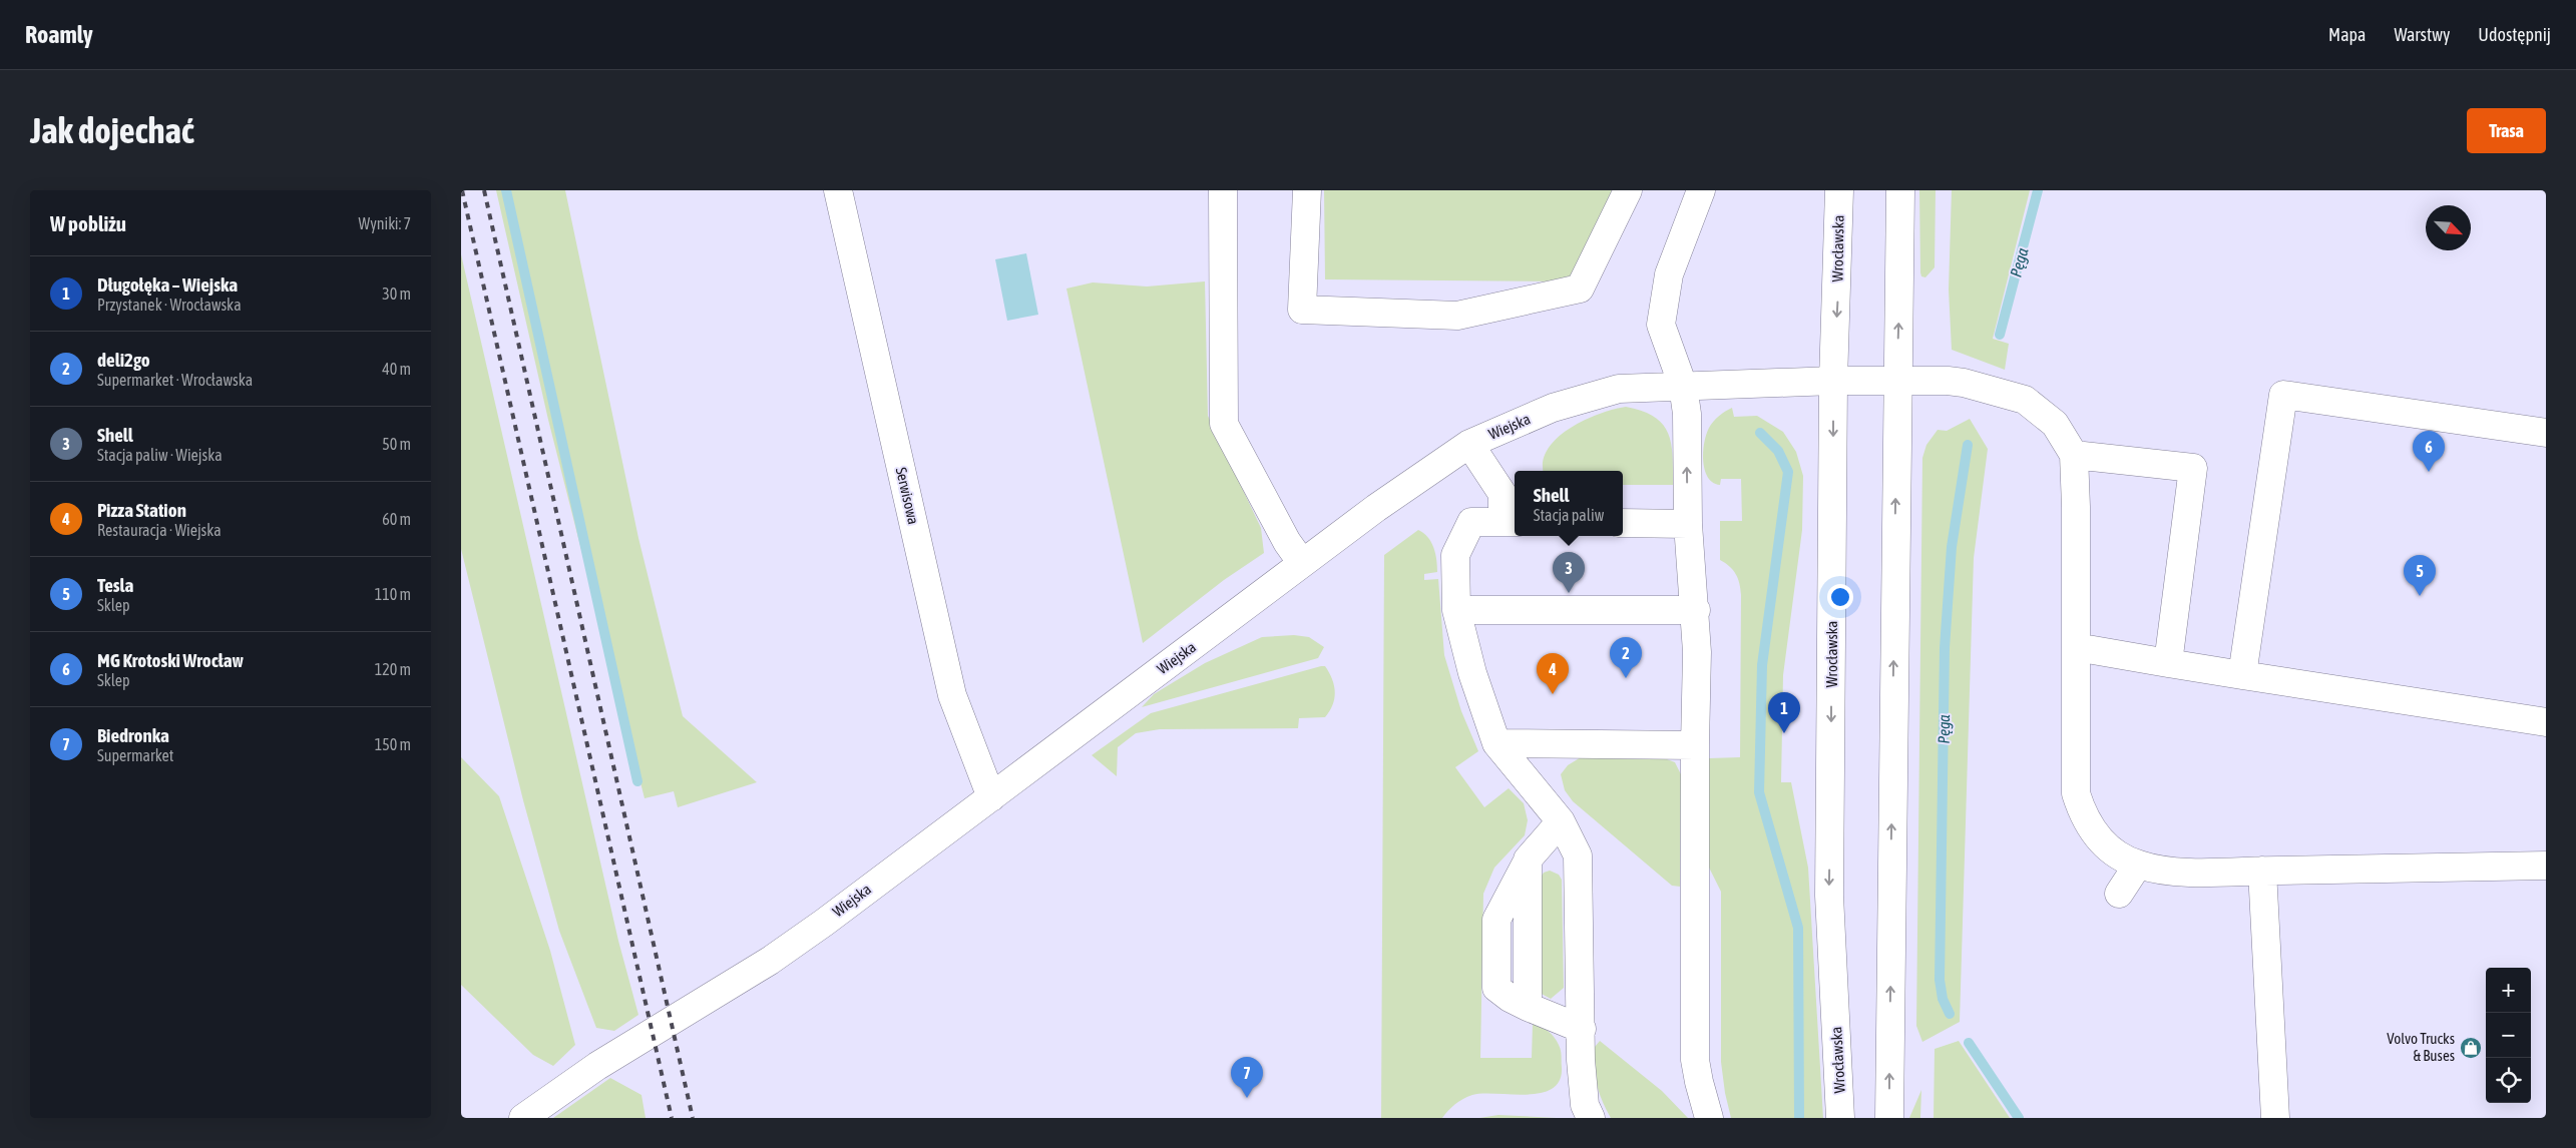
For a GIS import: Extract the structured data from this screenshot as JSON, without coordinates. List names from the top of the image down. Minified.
{"streets":{"main road":["Wrocławska","Wiejska","Serwisowa"]},"crossings":[["Wrocławska","Wiejska"],["Wiejska","Serwisowa"]],"water":["Pęga"],"places":{"shop":["Volvo Trucks & Buses"]},"north":"bottom right","page":{"header":"Roamly","nav":["Mapa","Warstwy","Udostępnij"],"buttons":"Trasa","title":"Jak dojechać","heading":["W pobliżu","Wyniki: 7"],"list":[{"mark":"1","name":"Długołęka – Wiejska","note":"Przystanek · Wrocławska","value":"30 m"},{"mark":"2","name":"deli2go","note":"Supermarket · Wrocławska","value":"40 m"},{"mark":"3","name":"Shell","note":"Stacja paliw · Wiejska","value":"50 m"},{"mark":"4","name":"Pizza Station","note":"Restauracja · Wiejska","value":"60 m"},{"mark":"5","name":"Tesla","note":"Sklep","value":"110 m"},{"mark":"6","name":"MG Krotoski Wrocław","note":"Sklep","value":"120 m"},{"mark":"7","name":"Biedronka","note":"Supermarket","value":"150 m"}],"pins":["6","3","5","2","4","1","7"],"popup":["Shell","Stacja paliw"],"map_buttons":["+","−"]}}
